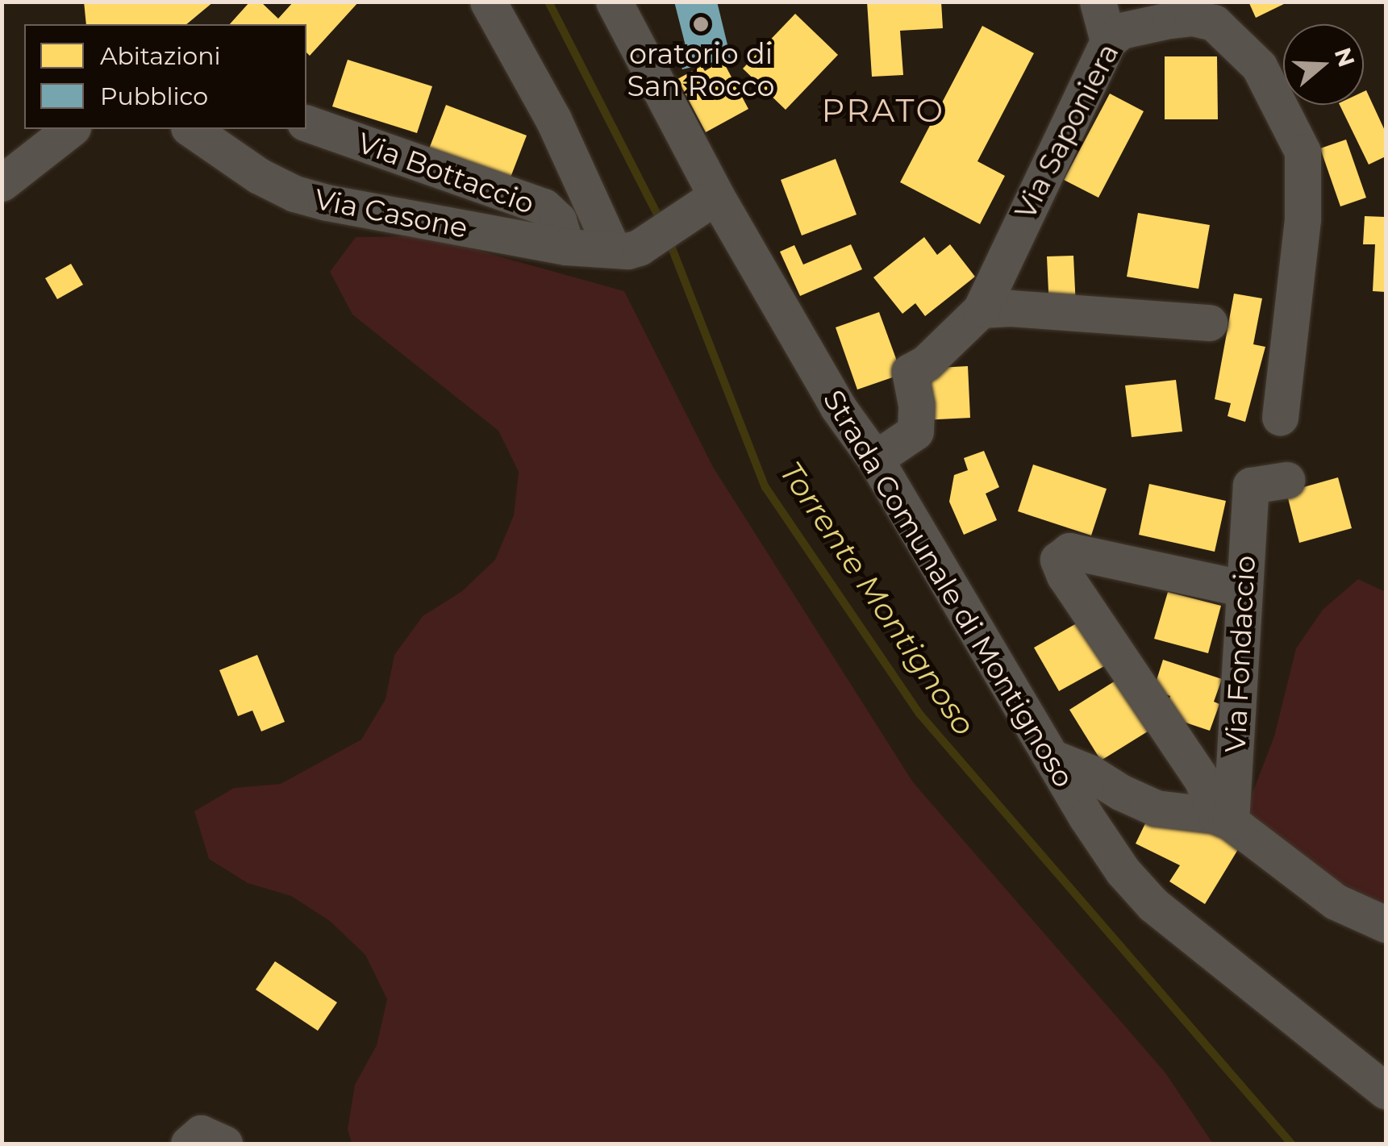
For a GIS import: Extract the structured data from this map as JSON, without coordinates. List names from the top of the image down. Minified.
{"streets":{"street":["Via Saponiera","Via Bottaccio","Via Casone","Strada Comunale di Montignoso","Via Fondaccio"]},"crossings":[["Via Saponiera","Strada Comunale di Montignoso"],["Via Bottaccio","Via Casone"]],"districts":["PRATO"],"water":["Torrente Montignoso"],"places":["oratorio di San Rocco"],"legend":["Abitazioni","Pubblico"],"north":"right"}
